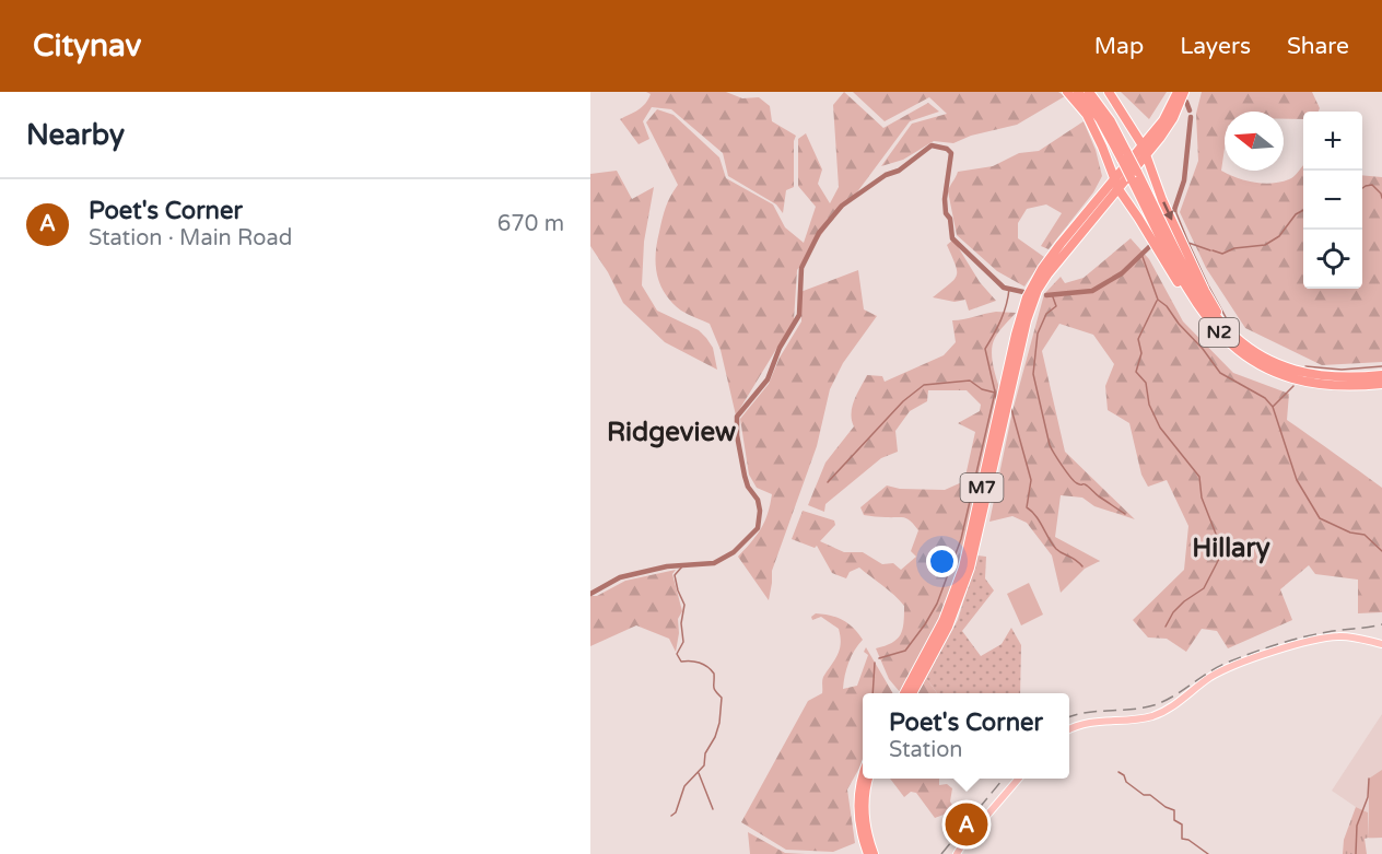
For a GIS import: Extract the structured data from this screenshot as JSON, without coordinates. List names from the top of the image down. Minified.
{"streets":{"highway":["N2","M7"]},"districts":["Ridgeview","Hillary"],"north":"left","page":{"header":"Citynav","nav":["Map","Layers","Share"],"heading":"Nearby","map_buttons":["+","−"],"list":[{"mark":"A","name":"Poet's Corner","note":"Station · Main Road","value":"670 m"}],"popup":["Poet's Corner","Station"],"pins":"A"}}
